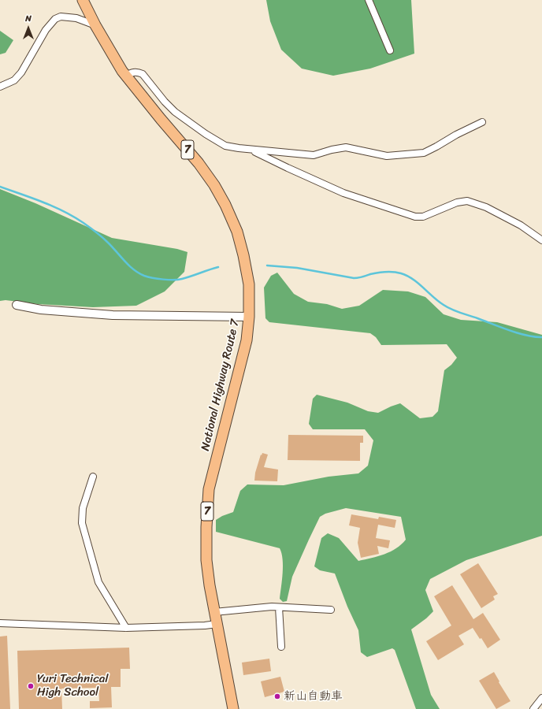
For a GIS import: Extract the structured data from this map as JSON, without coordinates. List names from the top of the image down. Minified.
{"streets":{"highway":["7","National Highway Route 7"]},"places":["Yuri Technical High School","新山自動車"],"north":"top"}
